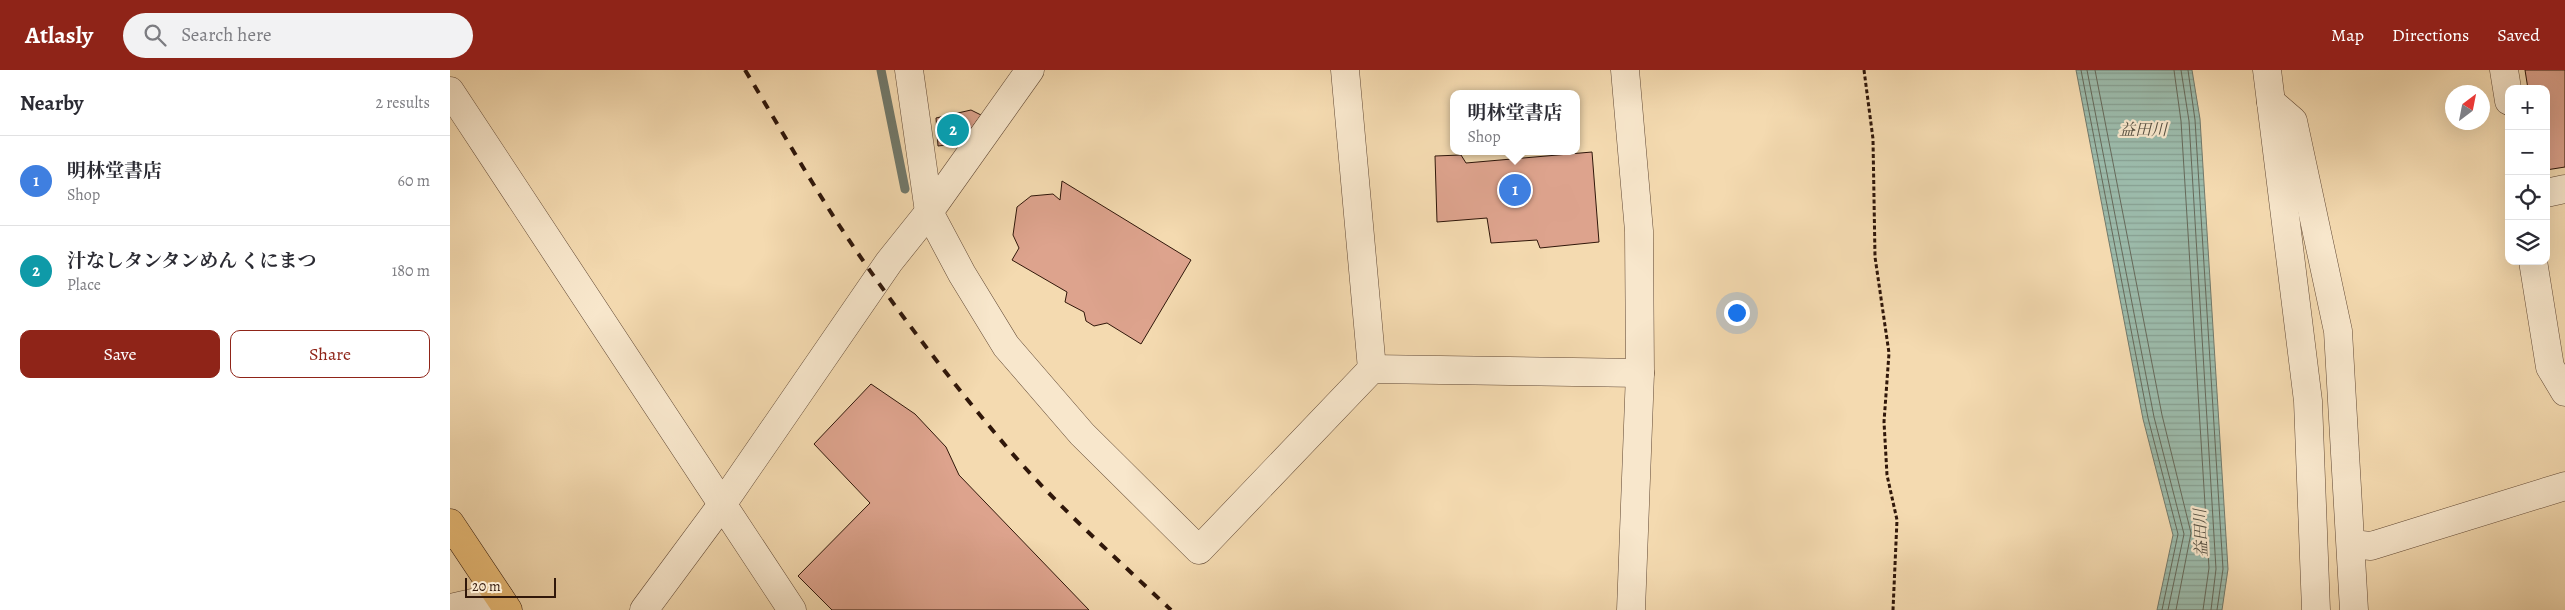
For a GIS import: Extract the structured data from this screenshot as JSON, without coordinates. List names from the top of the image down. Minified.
{"water":["益田川"],"scale_bar":"20 m","north":"top right","page":{"header":"Atlasly","search":"Search here","nav":["Map","Directions","Saved"],"heading":["Nearby","2 results"],"map_buttons":["+","−"],"popup":["明林堂書店","Shop"],"pins":["2","1"],"list":[{"mark":"1","name":"明林堂書店","note":"Shop","value":"60 m"},{"mark":"2","name":"汁なしタンタンめん くにまつ","note":"Place","value":"180 m"}],"buttons":["Save","Share"],"scale":"20 m"}}
